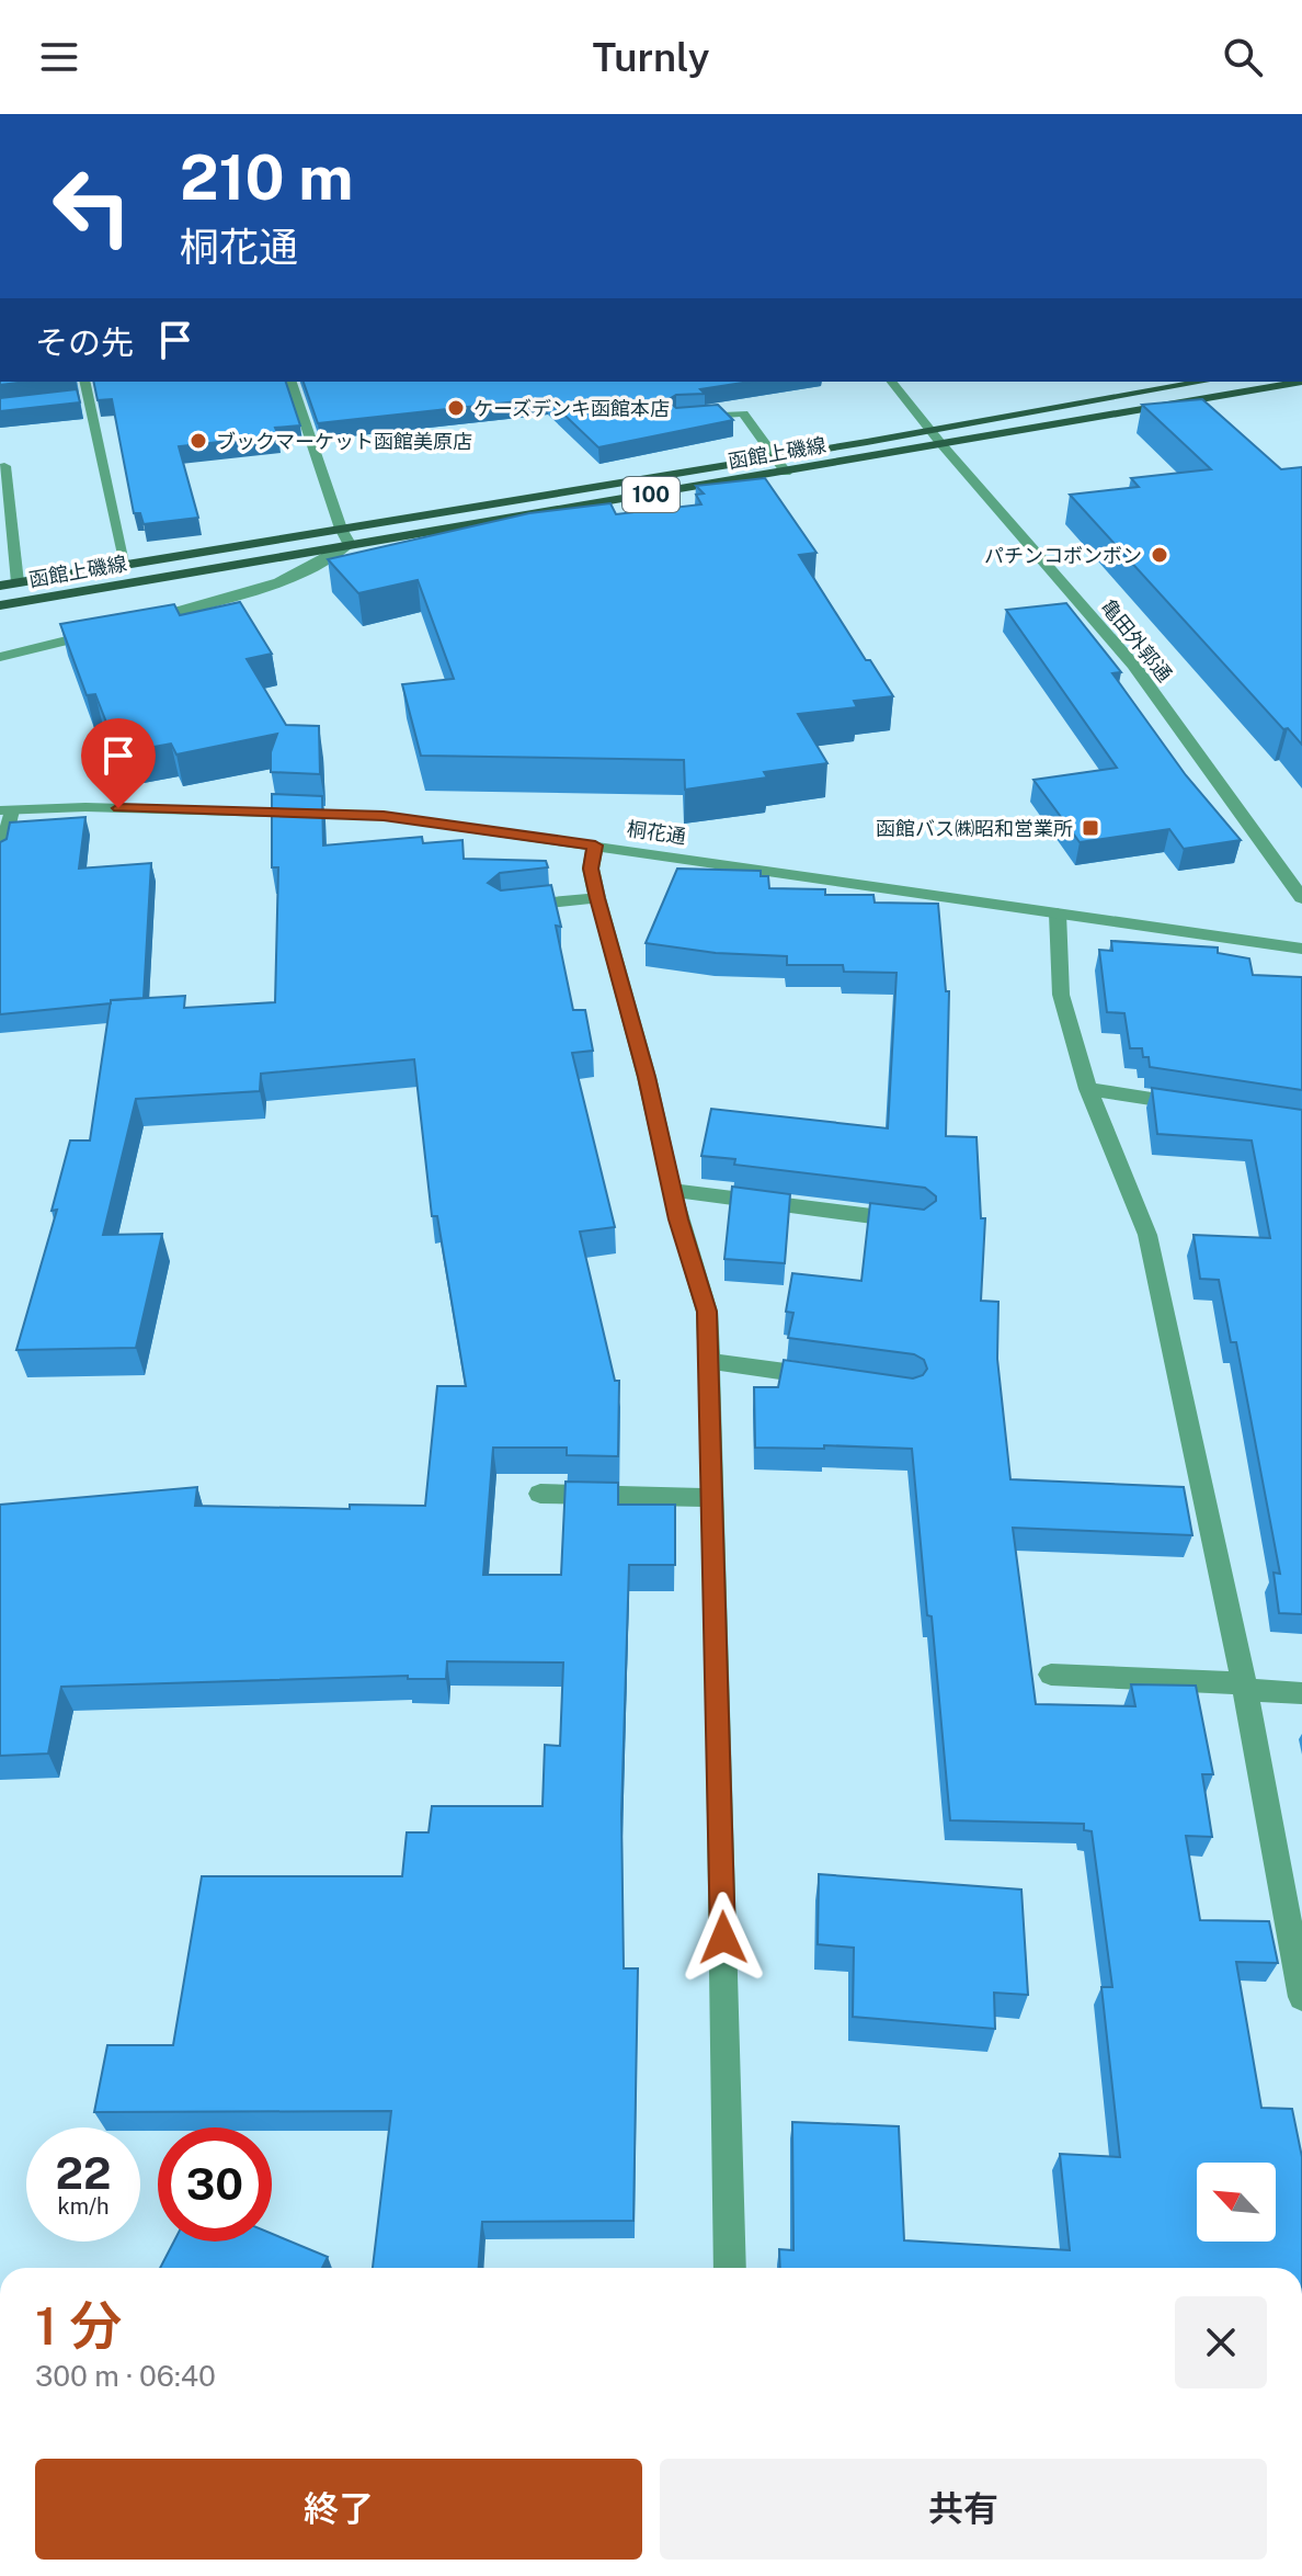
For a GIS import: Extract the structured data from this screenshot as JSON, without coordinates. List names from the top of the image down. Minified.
{"streets":{"main road":["函館上磯線","100"],"street":["亀田外郭通","桐花通"]},"crossings":[["函館上磯線","亀田外郭通"]],"places":{"other":["ケーズデンキ函館本店","ブックマーケット函館美原店","パチンコボンボン"],"transit":["函館バス㈱昭和営業所"]},"north":"top left","page":{"header":"Turnly","turn":["210 m","桐花通"],"then":"その先","speed":"22 km/h","limit":"30","heading":["1 分","300 m · 06:40"],"buttons":["終了","共有"]}}
